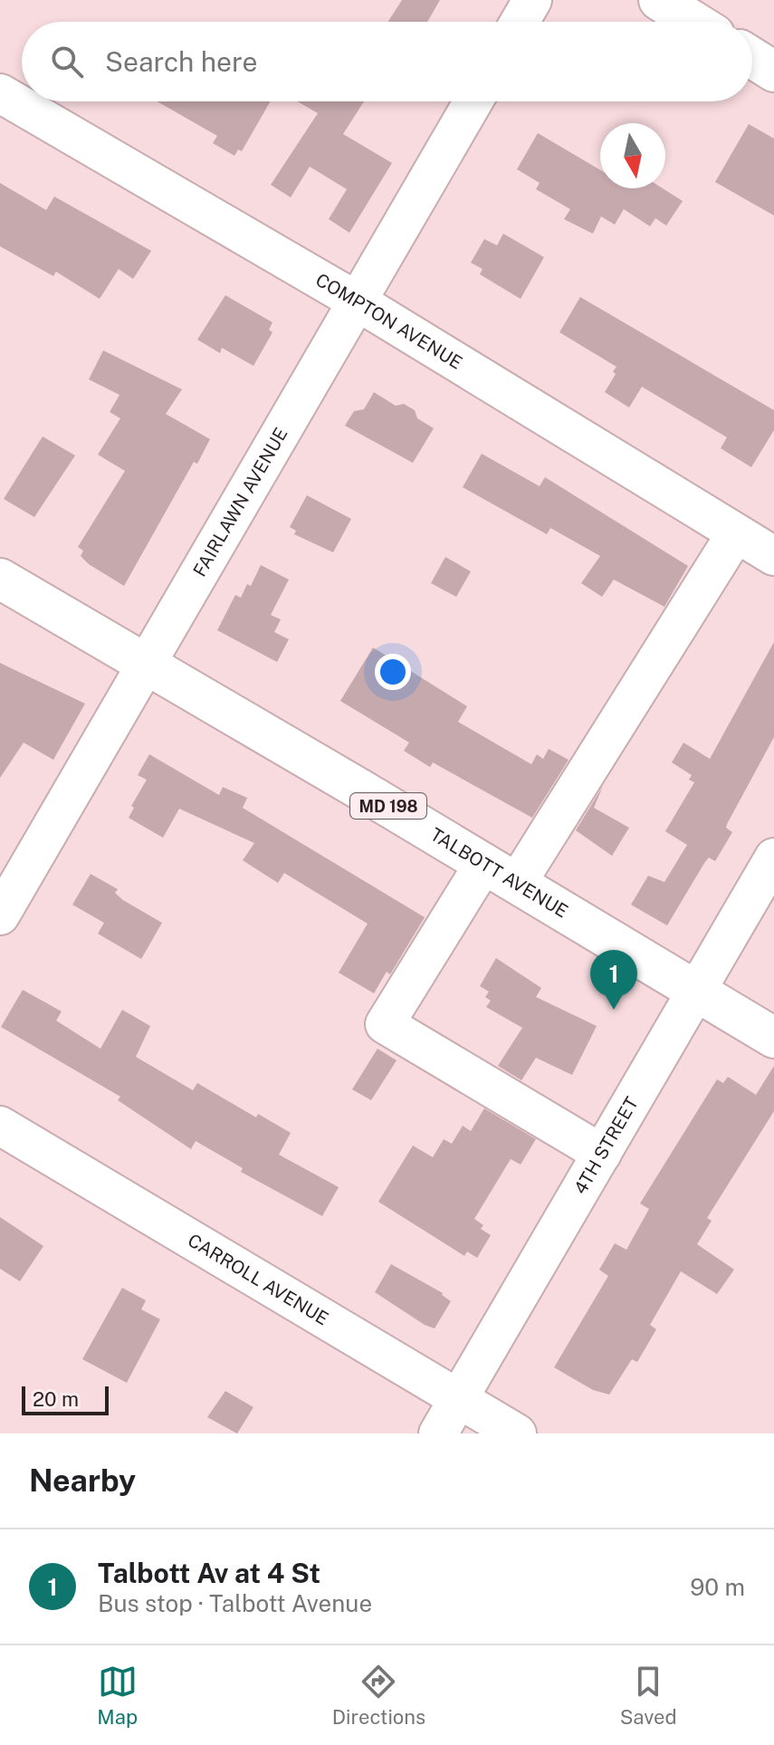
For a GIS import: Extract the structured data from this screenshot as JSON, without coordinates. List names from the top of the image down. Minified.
{"streets":{"main road":["MD 198","TALBOTT AVENUE"],"street":["COMPTON AVENUE","FAIRLAWN AVENUE","4TH STREET","CARROLL AVENUE"]},"crossings":[["COMPTON AVENUE","FAIRLAWN AVENUE"],["FAIRLAWN AVENUE","TALBOTT AVENUE"],["TALBOTT AVENUE","4TH STREET"],["4TH STREET","CARROLL AVENUE"]],"scale_bar":"20 m","north":"bottom","page":{"search":"Search here","pins":"1","scale":"20 m","heading":"Nearby","list":[{"mark":"1","name":"Talbott Av at 4 St","note":"Bus stop · Talbott Avenue","value":"90 m"}],"nav":["Map","Directions","Saved"]}}
